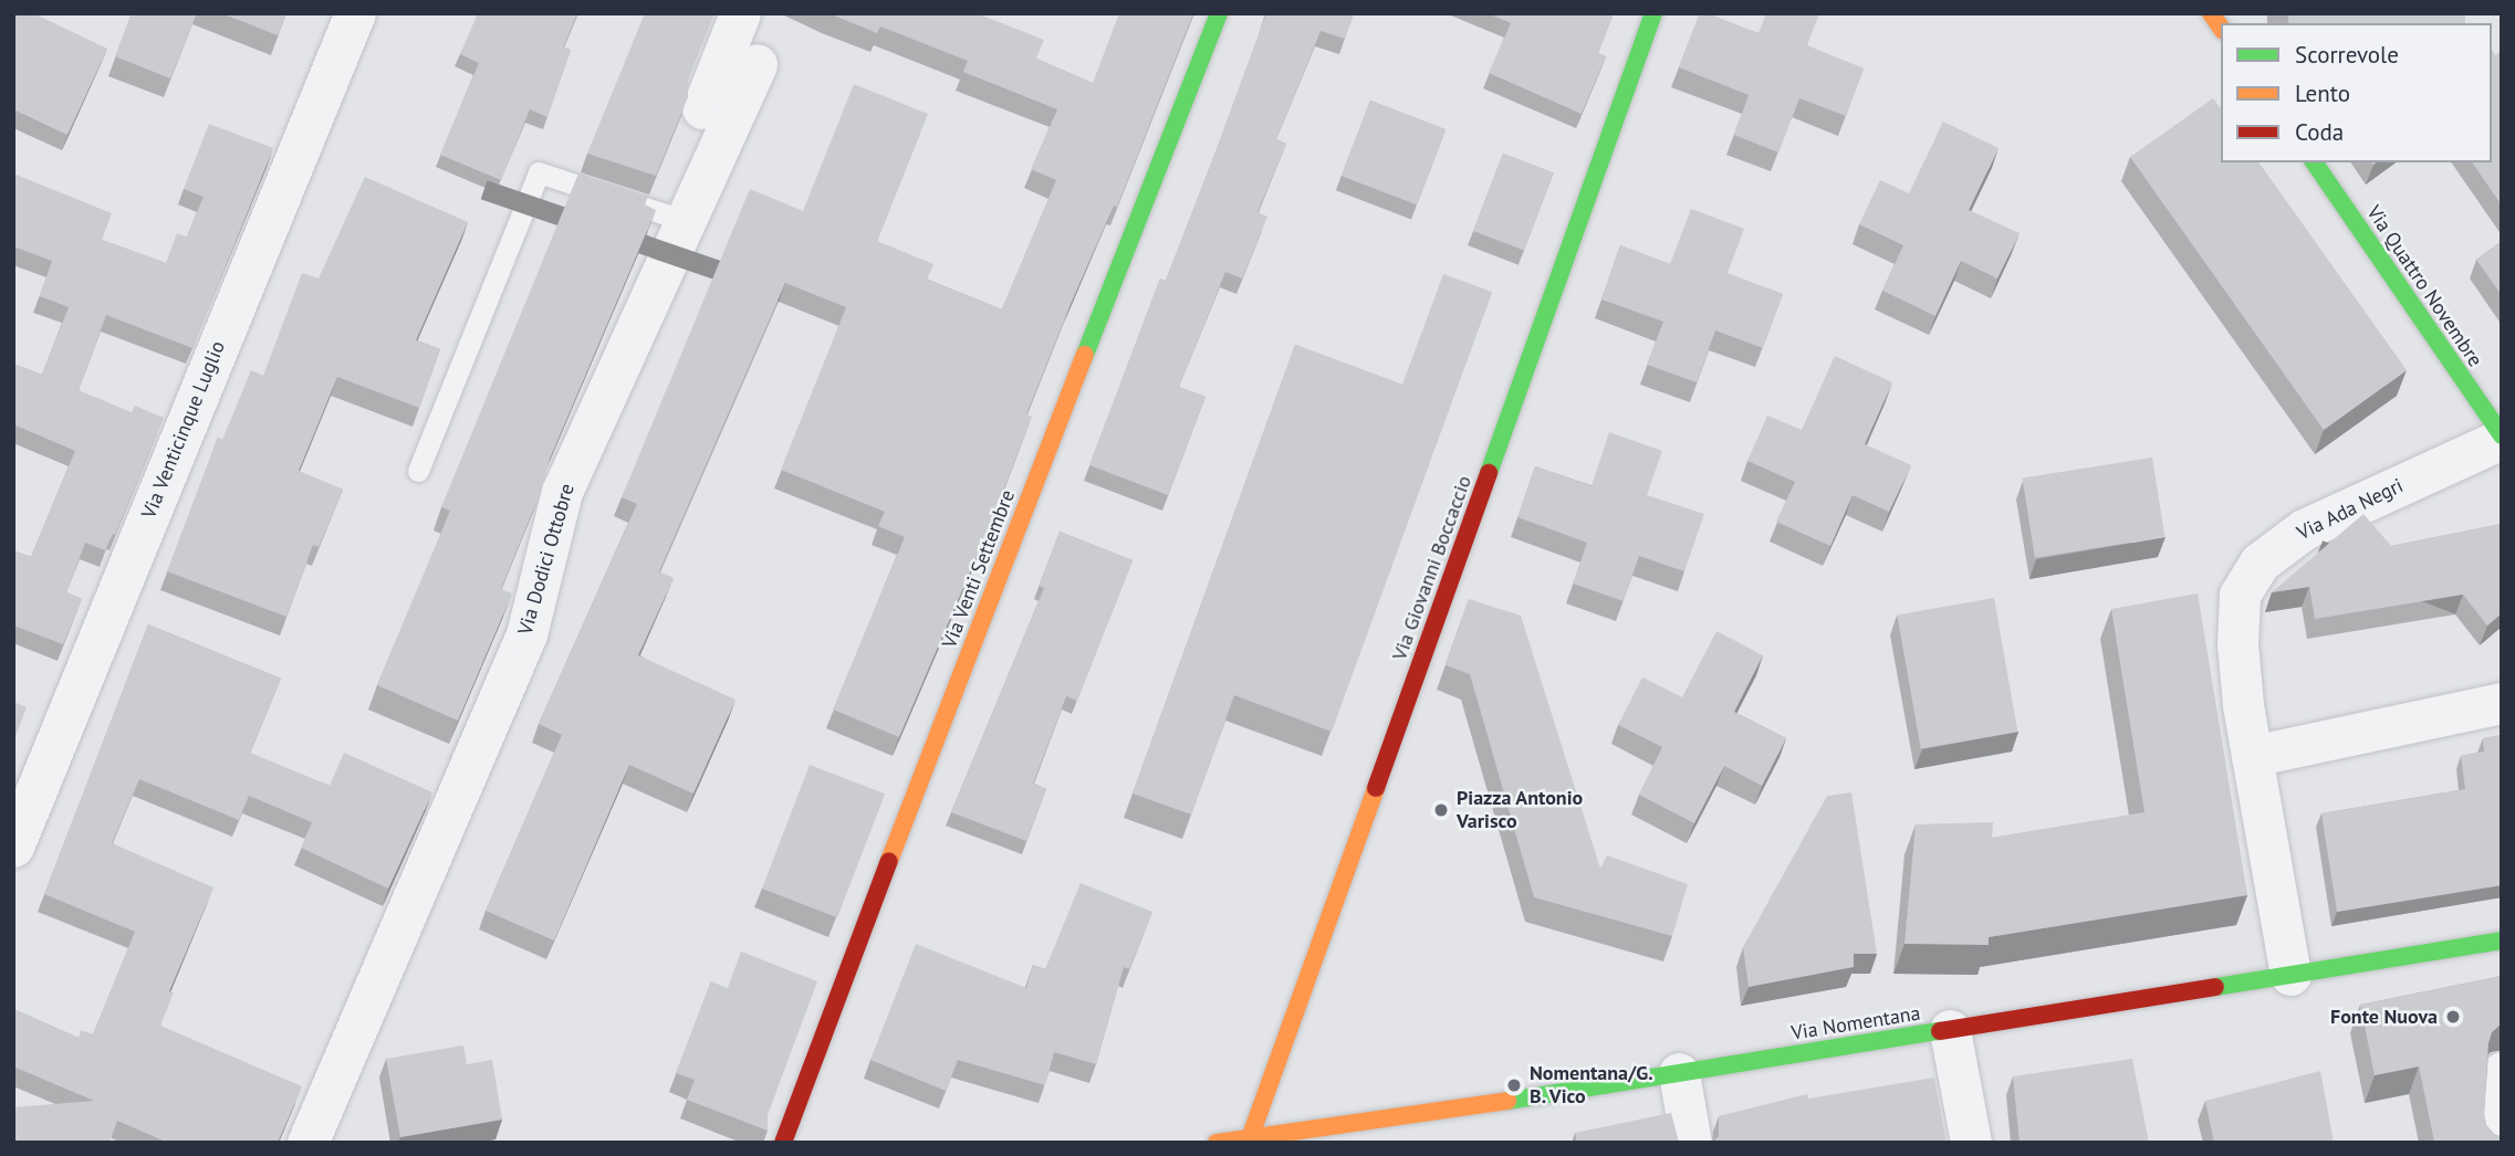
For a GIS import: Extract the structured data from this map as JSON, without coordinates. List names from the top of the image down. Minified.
{"streets":{"street":["Via Quattro Novembre","Via Venticinque Luglio","Via Ada Negri","Via Dodici Ottobre","Via Giovanni Boccaccio","Via Venti Settembre","Via Nomentana"]},"crossings":[["Via Quattro Novembre","Via Ada Negri"],["Via Ada Negri","Via Nomentana"],["Via Giovanni Boccaccio","Via Nomentana"]],"places":["Piazza Antonio Varisco","Fonte Nuova","Nomentana/G. B. Vico"],"legend":["Scorrevole","Lento","Coda"]}
